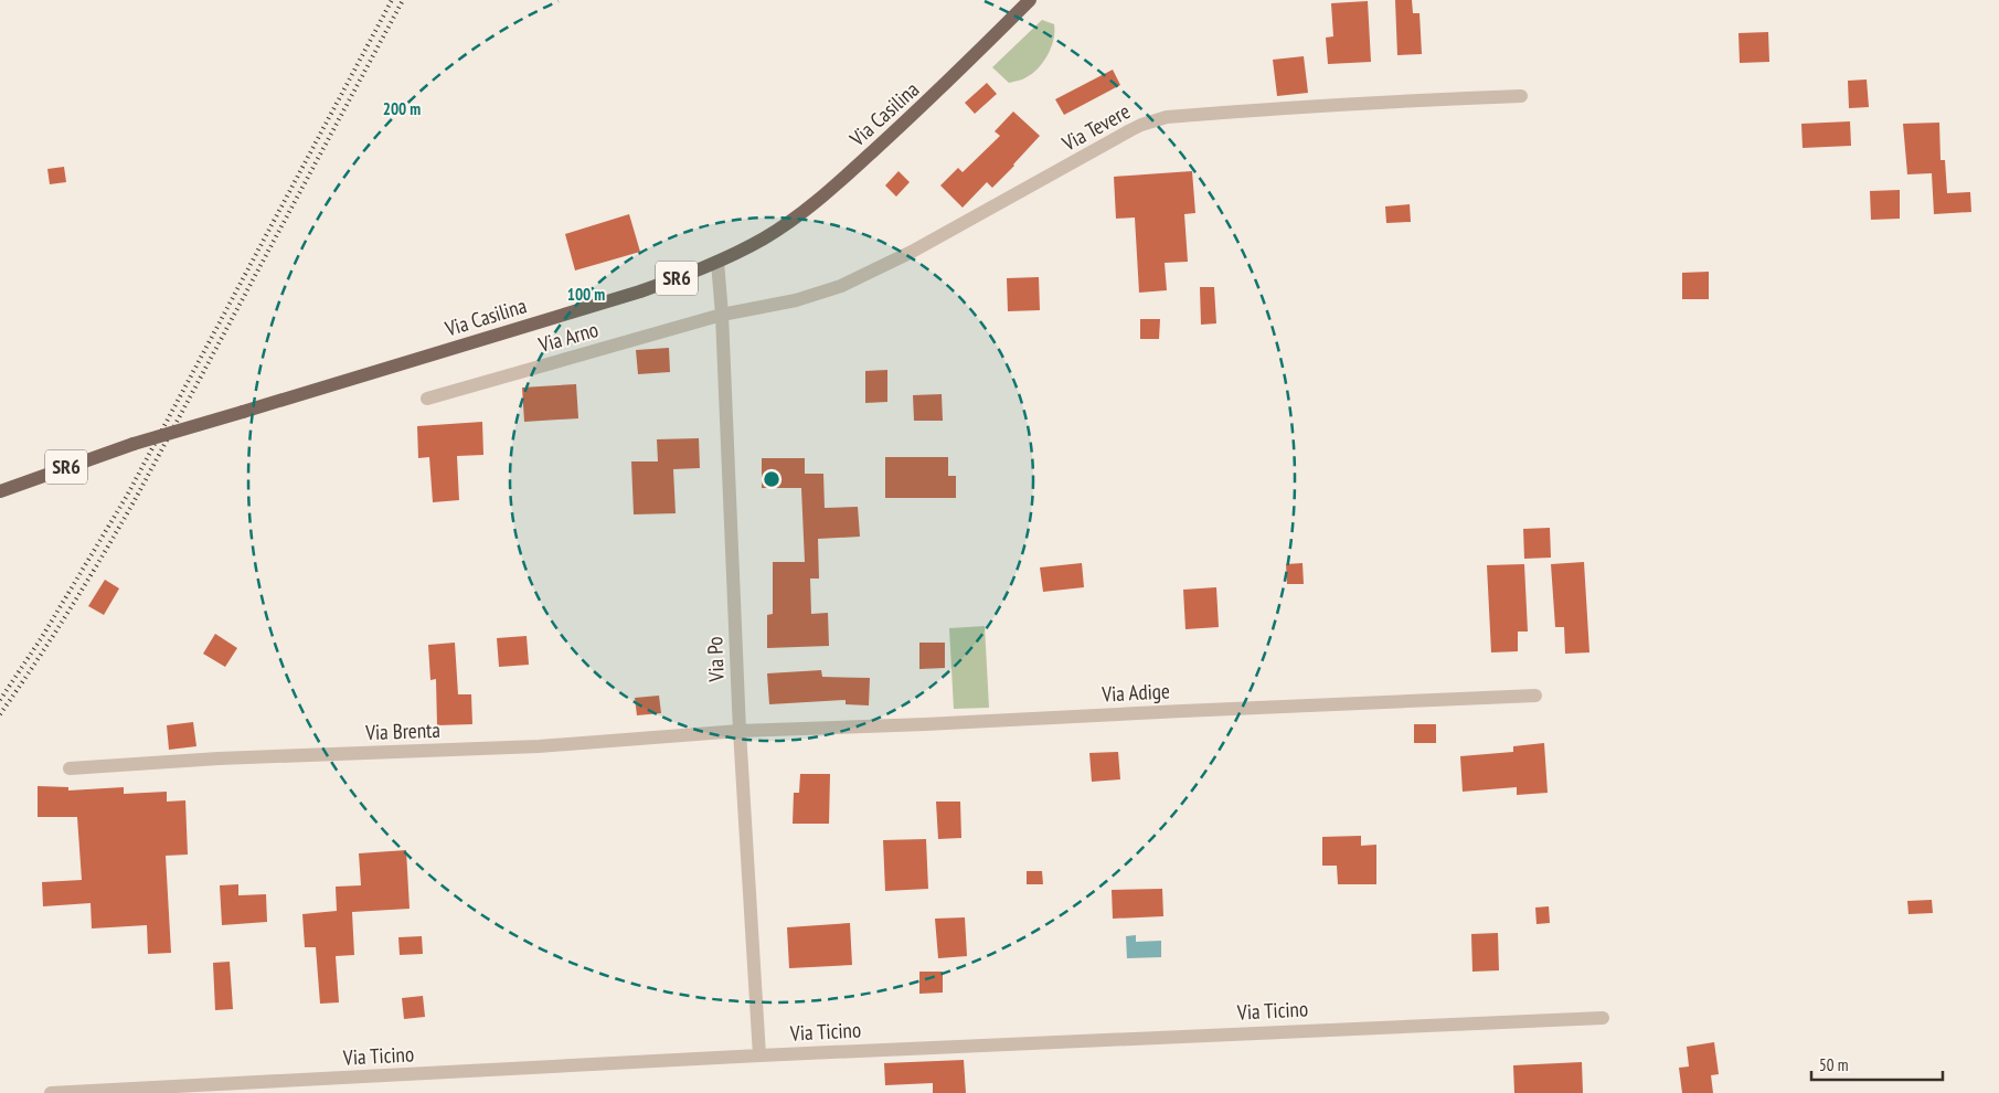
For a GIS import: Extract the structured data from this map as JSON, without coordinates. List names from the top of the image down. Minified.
{"streets":{"main road":["Via Casilina","SR6"],"street":["Via Tevere","Via Arno","Via Po","Via Adige","Via Brenta","Via Ticino"]},"crossings":[["Via Casilina","Via Po"],["Via Tevere","Via Arno"],["Via Tevere","Via Po"],["Via Arno","Via Po"],["Via Po","Via Adige"],["Via Po","Via Brenta"],["Via Po","Via Ticino"],["Via Adige","Via Brenta"]],"scale_bar":"50 m","rings":["200 m","100 m"]}
